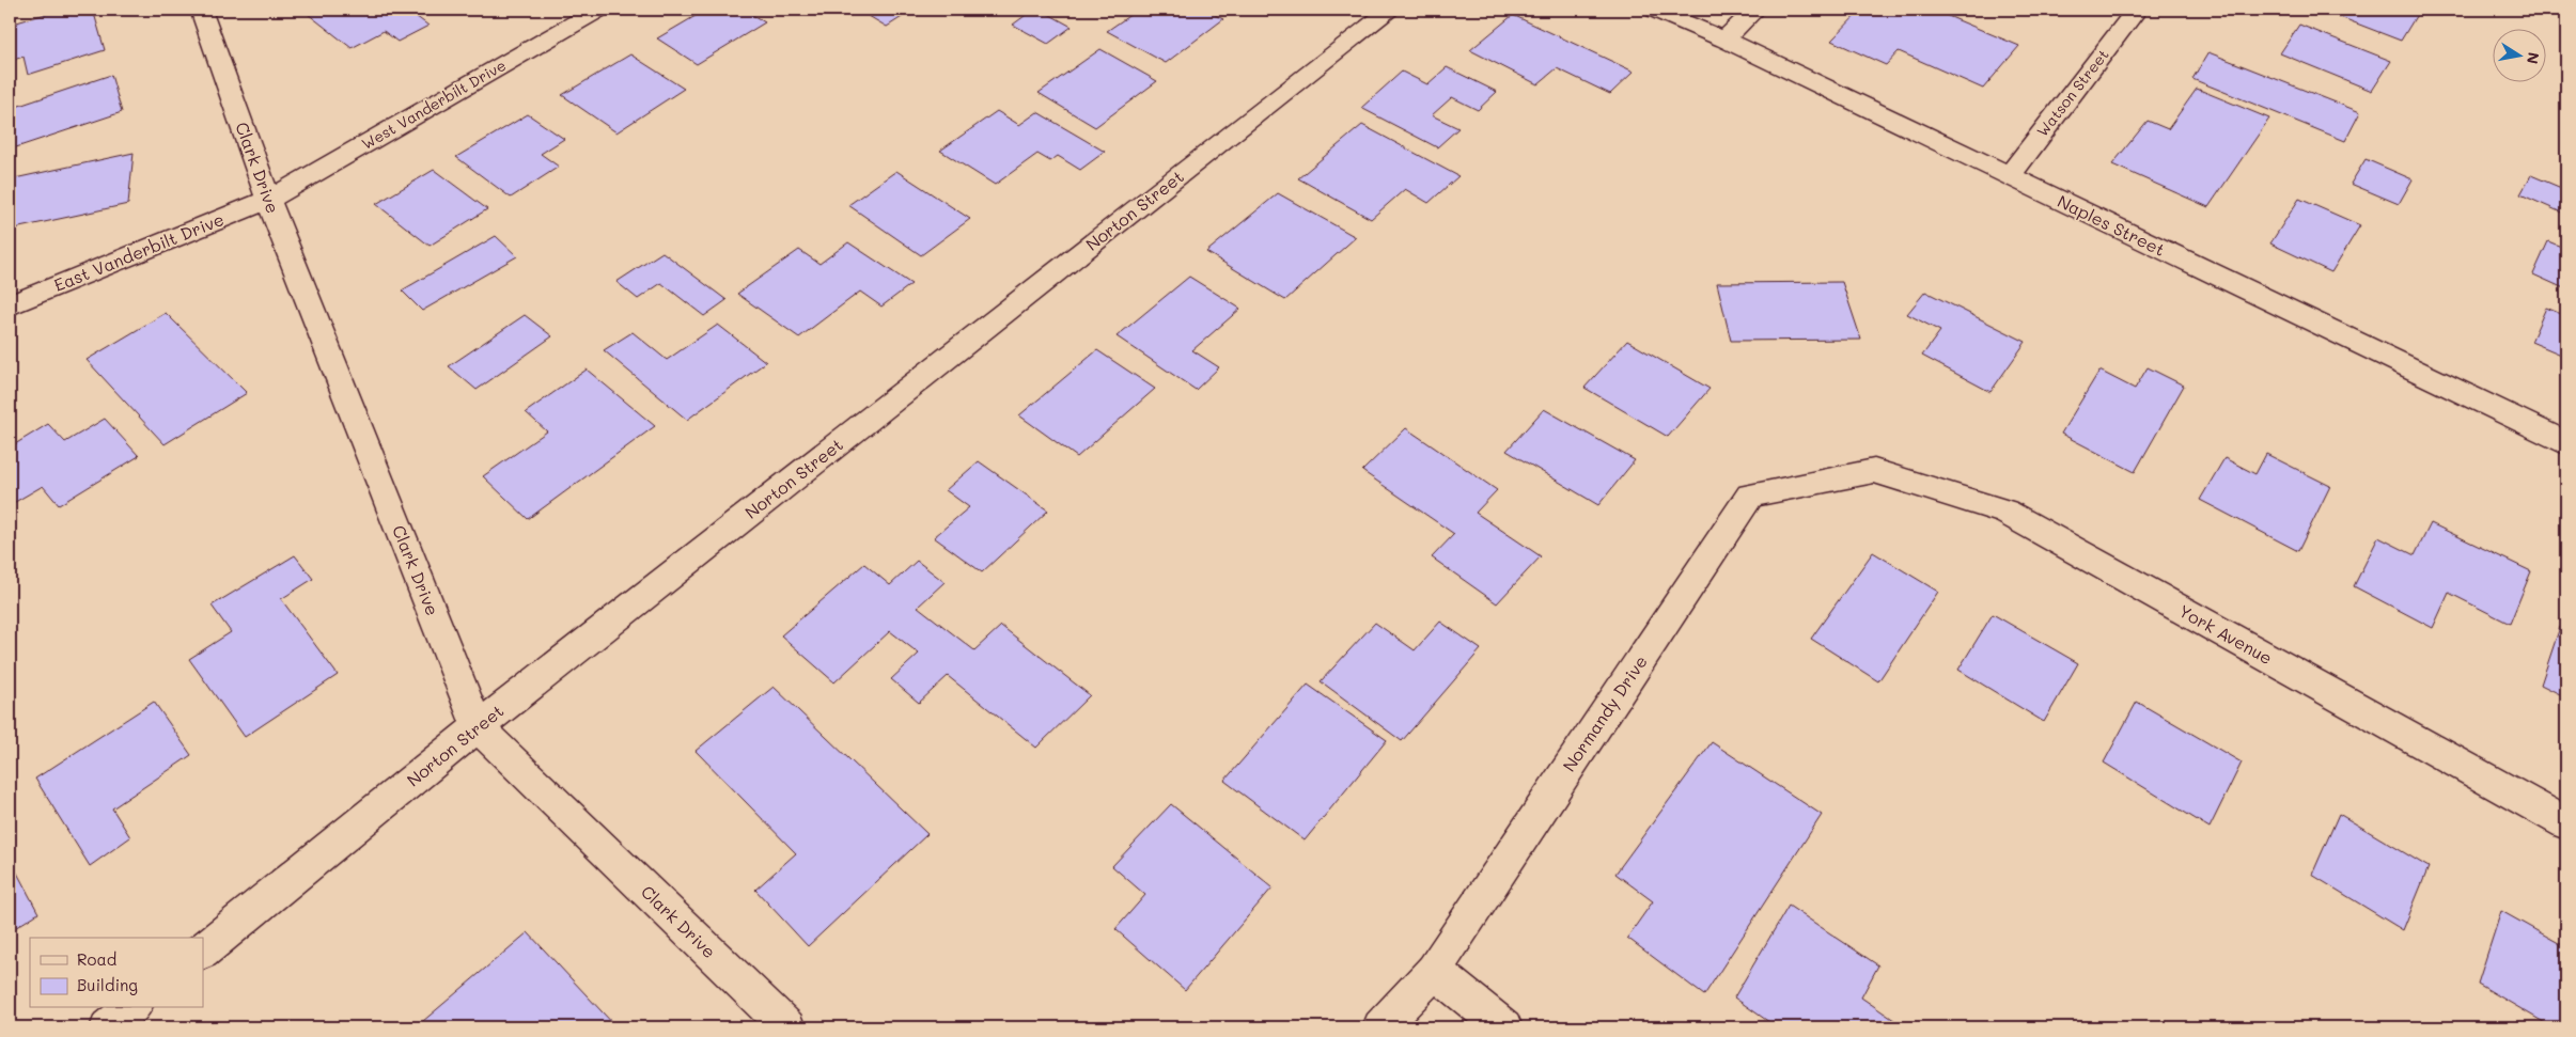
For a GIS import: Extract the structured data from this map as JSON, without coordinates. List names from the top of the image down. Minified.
{"streets":{"street":["Watson Street","West Vanderbilt Drive","Clark Drive","Norton Street","Naples Street","East Vanderbilt Drive","York Avenue","Normandy Drive"]},"crossings":[["Watson Street","Naples Street"],["West Vanderbilt Drive","Clark Drive"],["West Vanderbilt Drive","East Vanderbilt Drive"],["Clark Drive","Norton Street"],["Clark Drive","East Vanderbilt Drive"],["York Avenue","Normandy Drive"]],"legend":["Road","Building"],"north":"right"}
